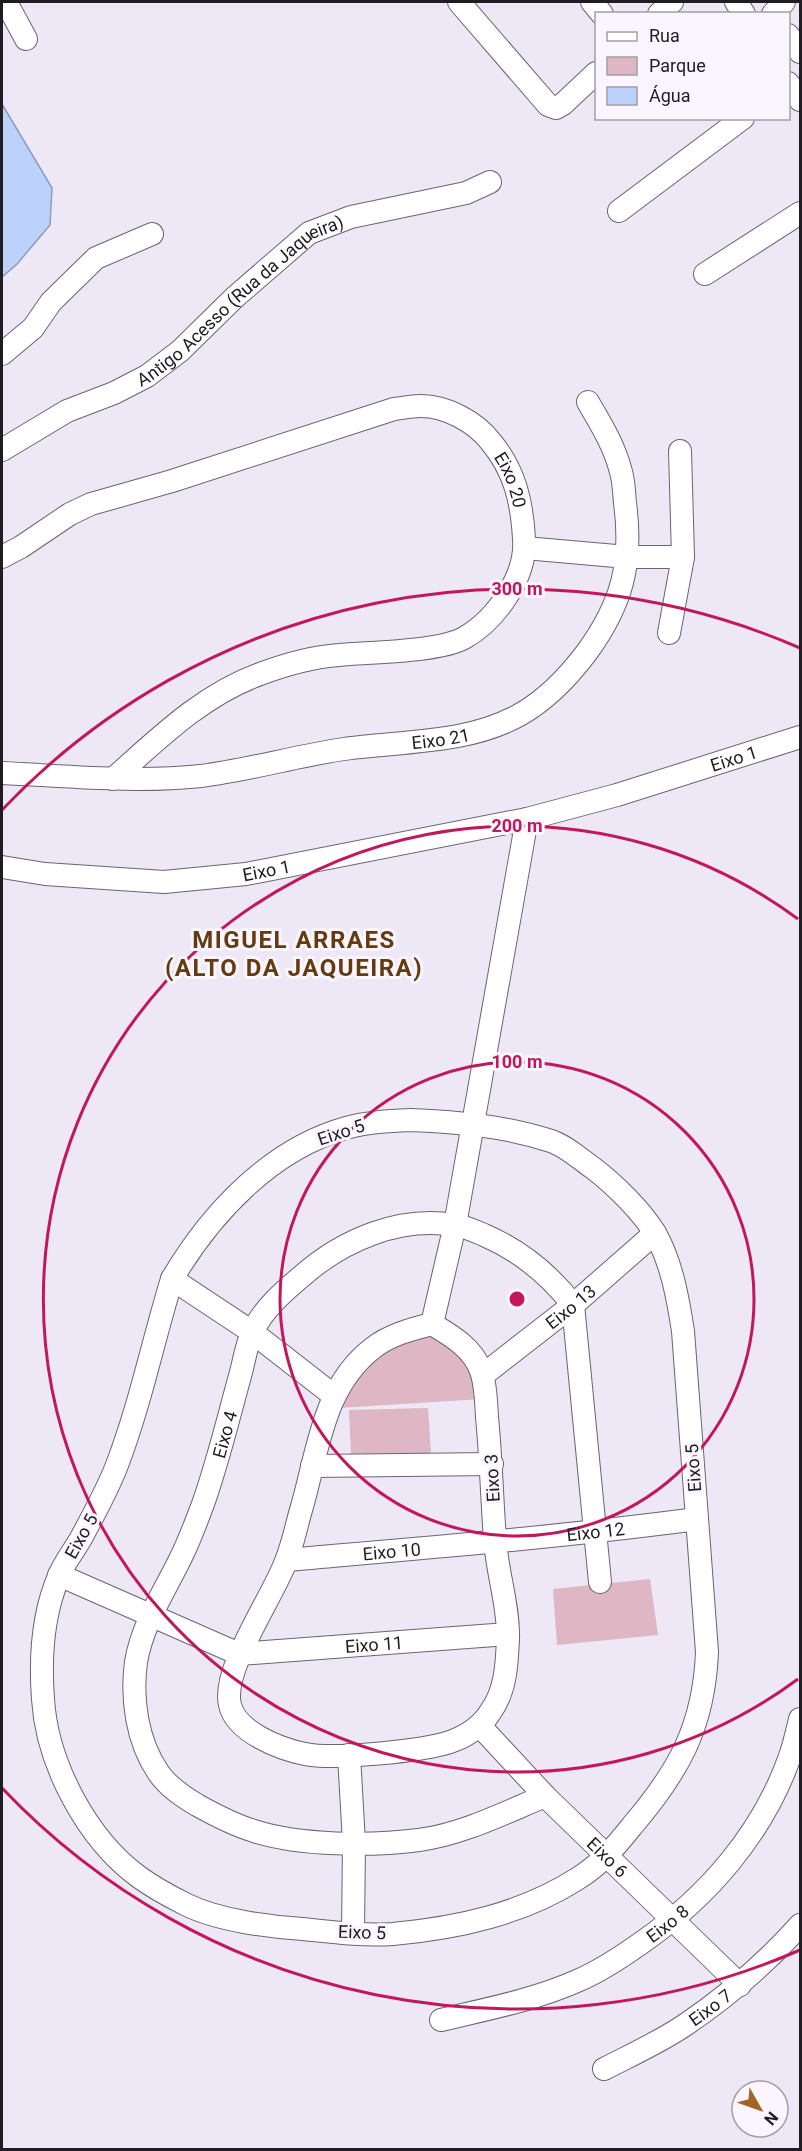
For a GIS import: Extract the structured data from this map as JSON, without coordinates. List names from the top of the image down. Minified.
{"streets":{"street":["Antigo Acesso (Rua da Jaqueira)","Eixo 20","Eixo 21","Eixo 1","Eixo 5","Eixo 13","Eixo 4","Eixo 3","Eixo 12","Eixo 10","Eixo 11","Eixo 6","Eixo 8","Eixo 7"]},"crossings":[["Eixo 20","Eixo 21"],["Eixo 5","Eixo 13"],["Eixo 5","Eixo 12"],["Eixo 5","Eixo 6"],["Eixo 13","Eixo 4"],["Eixo 13","Eixo 3"],["Eixo 4","Eixo 6"],["Eixo 3","Eixo 12"],["Eixo 3","Eixo 10"],["Eixo 3","Eixo 11"],["Eixo 3","Eixo 6"],["Eixo 12","Eixo 10"],["Eixo 6","Eixo 8"],["Eixo 6","Eixo 7"]],"districts":["MIGUEL ARRAES (ALTO DA JAQUEIRA)"],"legend":["Rua","Parque","Água"],"north":"bottom right","rings":["300 m","200 m","100 m"]}
